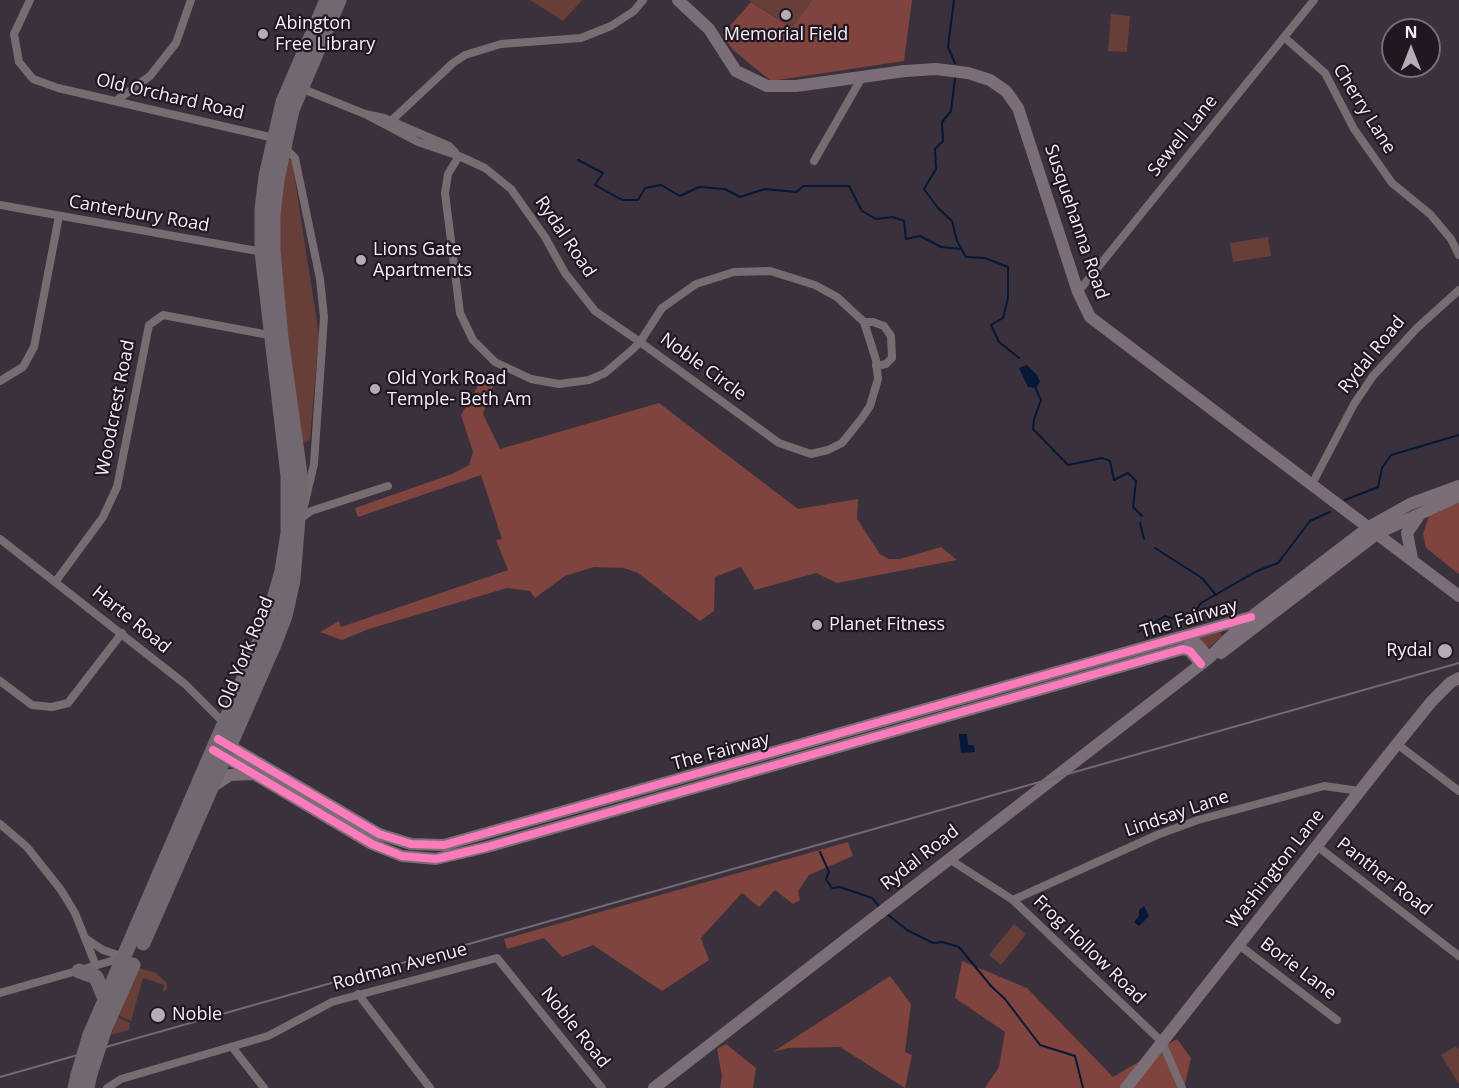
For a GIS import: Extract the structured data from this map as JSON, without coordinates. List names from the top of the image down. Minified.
{"streets":{"highway":["Old York Road"],"main road":["Susquehanna Road","Rydal Road","The Fairway","Washington Lane"],"street":["Old Orchard Road","Cherry Lane","Sewell Lane","Canterbury Road","Noble Circle","Woodcrest Road","Harte Road","Lindsay Lane","Panther Road","Frog Hollow Road","Rodman Avenue","Borie Lane","Noble Road"]},"crossings":[["Old Orchard Road","Old York Road"],["Cherry Lane","Sewell Lane"],["Sewell Lane","Susquehanna Road"],["Canterbury Road","Old York Road"],["Susquehanna Road","Rydal Road"],["Susquehanna Road","The Fairway"],["Rydal Road","Noble Circle"],["Rydal Road","The Fairway"],["Rydal Road","Old York Road"],["Rydal Road","Frog Hollow Road"],["Woodcrest Road","Harte Road"],["Woodcrest Road","Old York Road"],["The Fairway","Harte Road"],["The Fairway","Old York Road"],["Harte Road","Old York Road"],["Lindsay Lane","Washington Lane"],["Lindsay Lane","Frog Hollow Road"],["Washington Lane","Panther Road"],["Washington Lane","Frog Hollow Road"],["Washington Lane","Borie Lane"],["Rodman Avenue","Noble Road"]],"places":["Memorial Field","Abington Free Library","Lions Gate Apartments","Old York Road Temple- Beth Am","Planet Fitness","Rydal","Noble"],"north":"top"}
